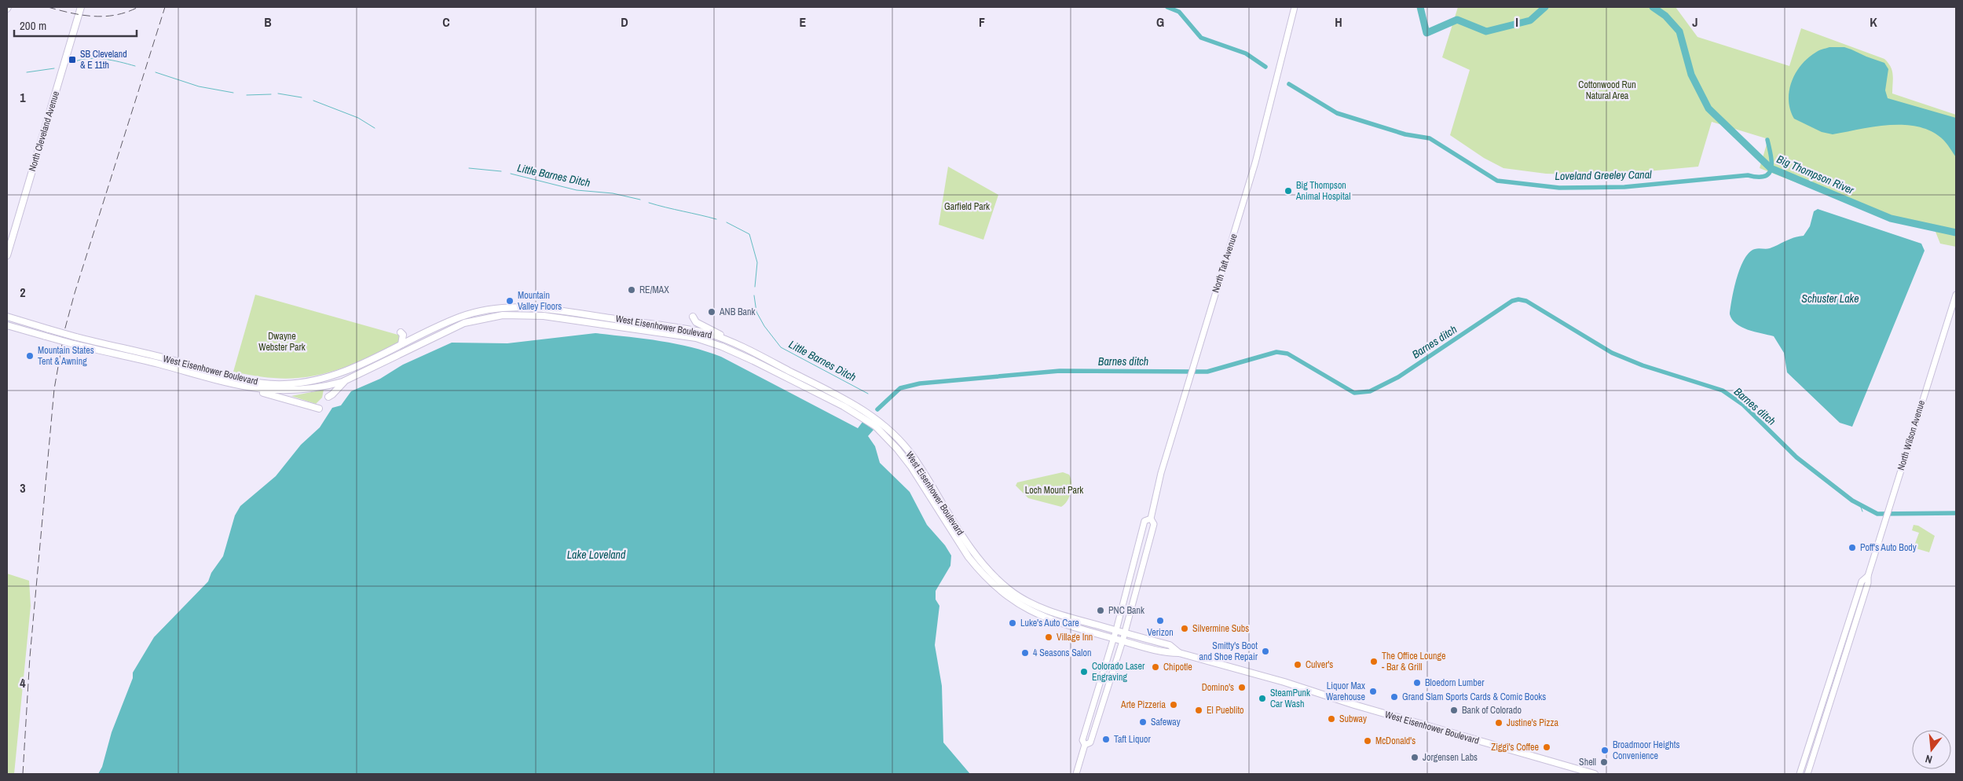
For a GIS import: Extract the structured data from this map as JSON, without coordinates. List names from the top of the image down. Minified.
{"streets":{"highway":["North Cleveland Avenue","West Eisenhower Boulevard"],"main road":["North Taft Avenue","North Wilson Avenue"]},"crossings":[["North Taft Avenue","West Eisenhower Boulevard"]],"water":["Big Thompson River","Little Barnes Ditch","Loveland Greeley Canal","Schuster Lake","Barnes ditch","Lake Loveland"],"parks":["Cottonwood Run Natural Area","Garfield Park","Dwayne Webster Park","Loch Mount Park"],"places":{"transit":["SB Cleveland & E 11th"],"other":["Big Thompson Animal Hospital","RE/MAX","Mountain Valley Floors","ANB Bank","Mountain States Tent & Awning","Poff's Auto Body","PNC Bank","Verizon","Luke's Auto Care","Silvermine Subs","Village Inn","Smitty's Boot and Shoe Repair","4 Seasons Salon","The Office Lounge - Bar & Grill","Culver's","Chipotle","Colorado Laser Engraving","Bloedorn Lumber","Domino's","Liquor Max Warehouse","Grand Slam Sports Cards & Comic Books","SteamPunk Car Wash","Arte Pizzeria","El Pueblito","Bank of Colorado","Subway","Safeway","Justine's Pizza","Taft Liquor","McDonald's","Ziggi's Coffee","Broadmoor Heights Convenience","Jorgensen Labs","Shell"]},"scale_bar":"200 m","north":"bottom","grid":{"columns":["B","C","D","E","F","G","H","I","J","K"],"rows":["1","2","3","4"]}}
